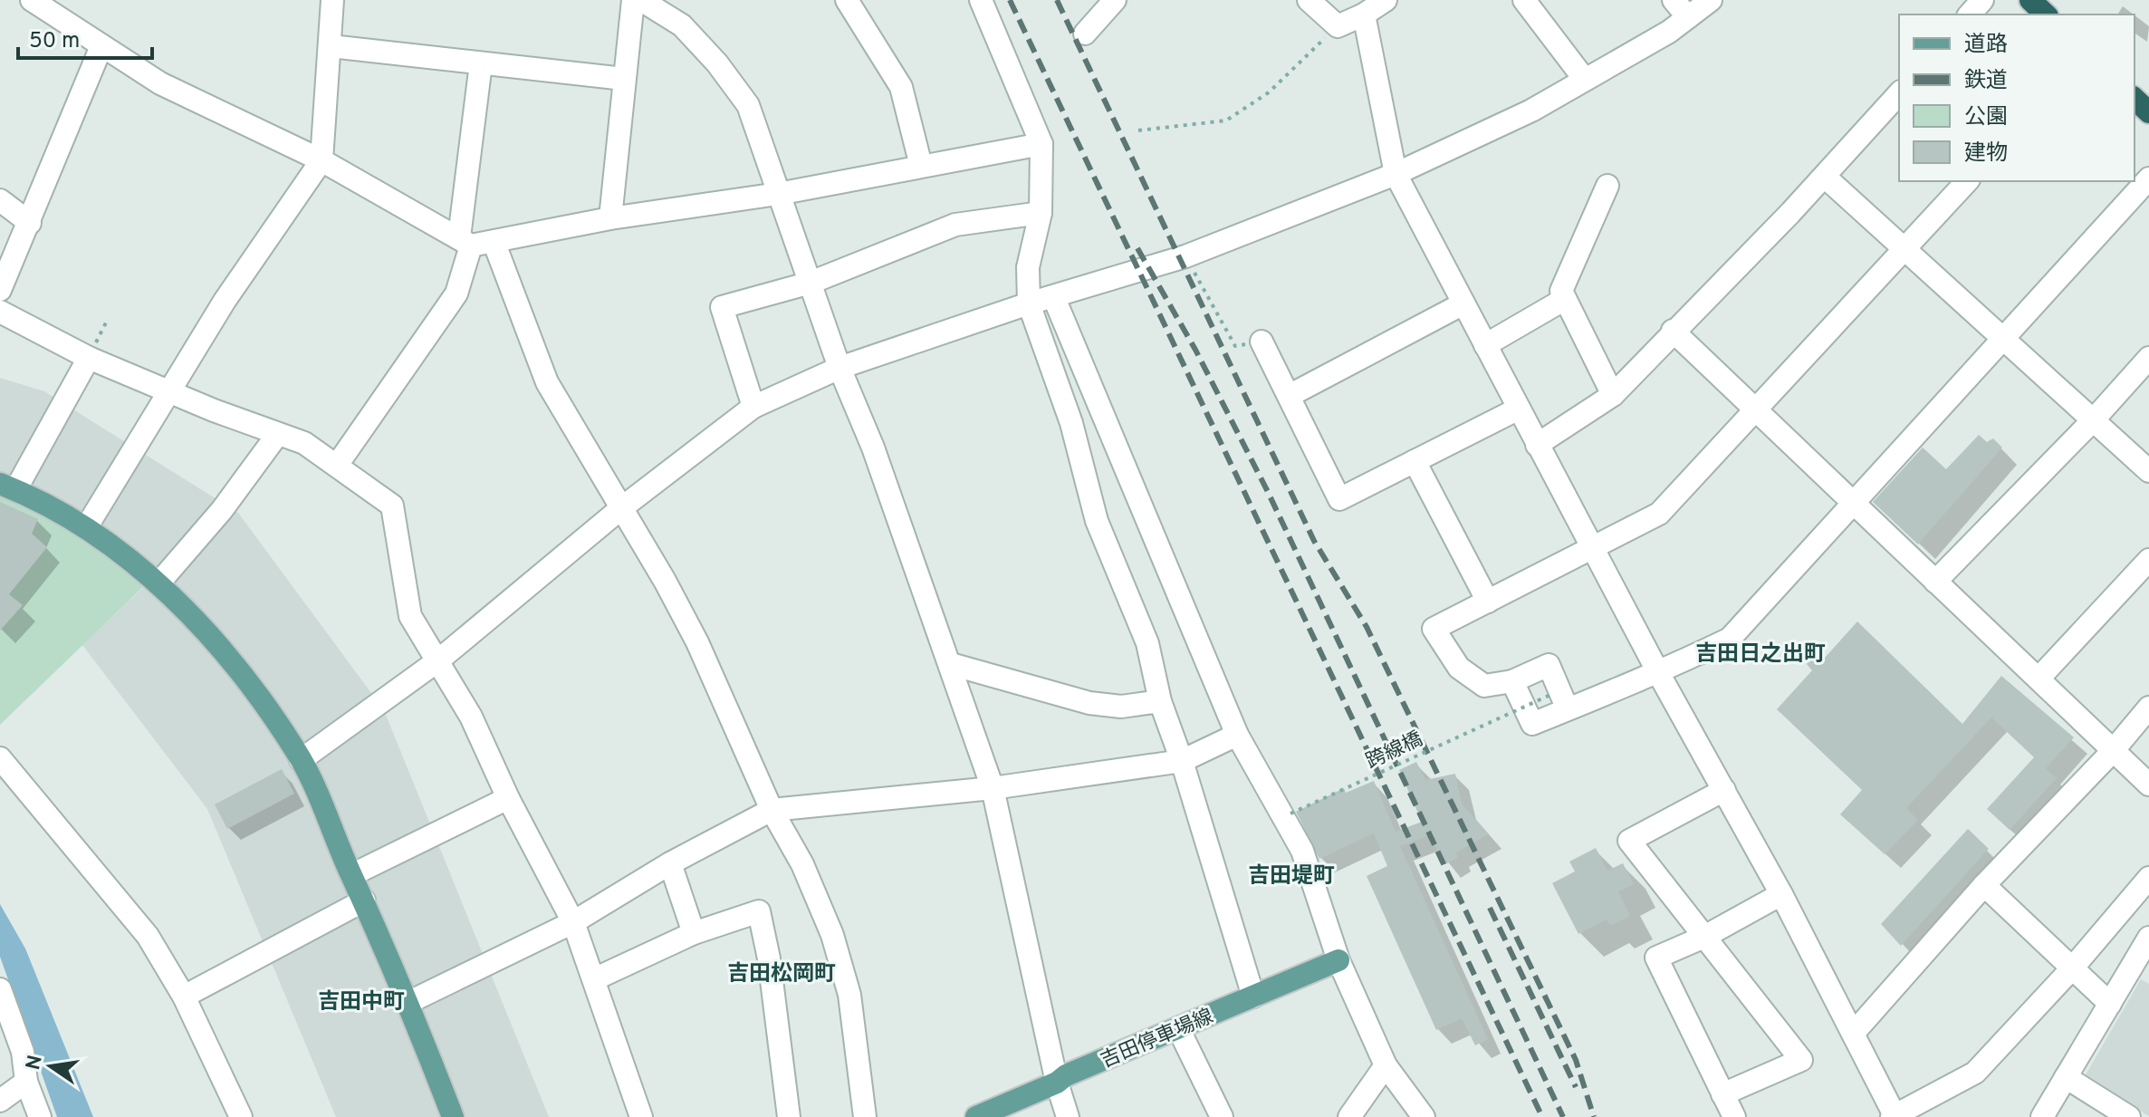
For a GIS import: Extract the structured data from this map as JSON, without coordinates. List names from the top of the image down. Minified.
{"streets":{"main road":["吉田停車場線"],"path":["跨線橋"]},"districts":["吉田日之出町","吉田堤町","吉田松岡町","吉田中町"],"legend":["道路","鉄道","公園","建物"],"scale_bar":"50 m","north":"left"}
